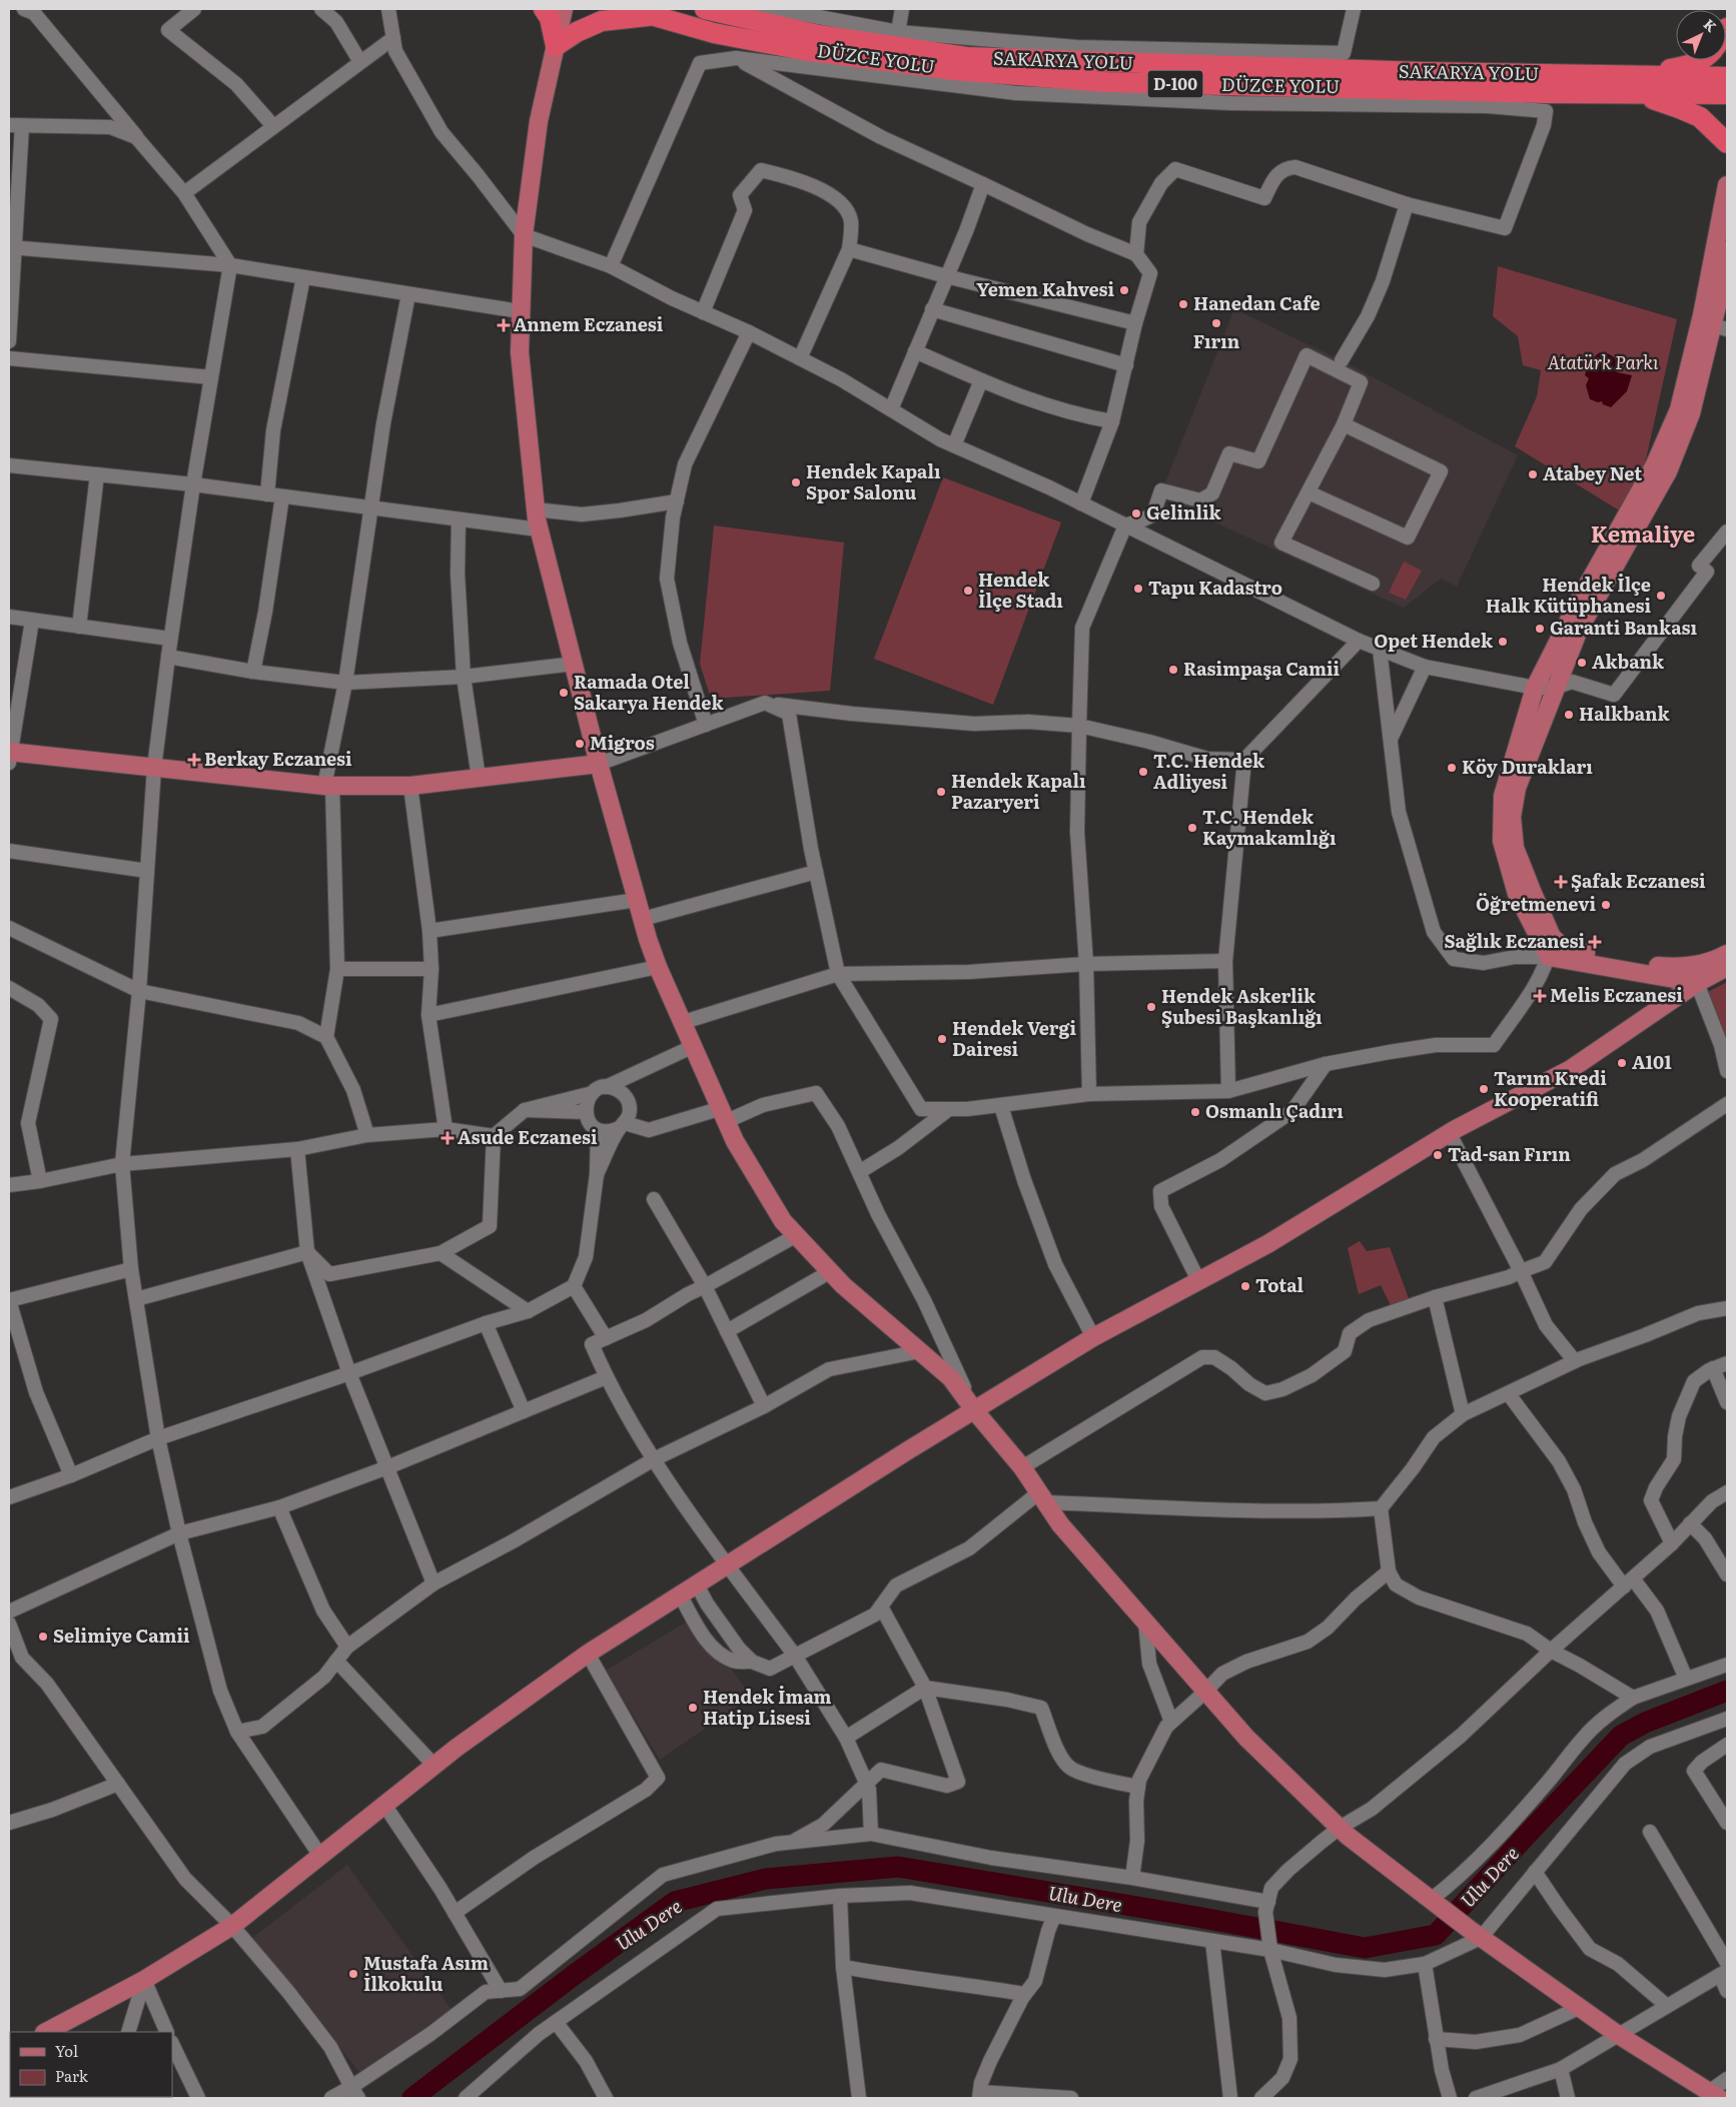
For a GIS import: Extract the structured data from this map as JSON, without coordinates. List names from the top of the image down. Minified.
{"streets":{"highway":["DÜZCE YOLU","SAKARYA YOLU","D-100"]},"crossings":[["DÜZCE YOLU","SAKARYA YOLU"]],"districts":["Kemaliye"],"water":["Ulu Dere"],"parks":["Atatürk Parkı"],"places":{"other":["Yemen Kahvesi","Hanedan Cafe","Fırın","Atabey Net","Hendek Kapalı Spor Salonu","Gelinlik","Tapu Kadastro","Hendek İlçe Stadı","Hendek İlçe Halk Kütüphanesi","Garanti Bankası","Opet Hendek","Akbank","Rasimpaşa Camii","Ramada Otel Sakarya Hendek","Halkbank","Migros","Köy Durakları","T.C. Hendek Adliyesi","Hendek Kapalı Pazaryeri","T.C. Hendek Kaymakamlığı","Öğretmenevi","Hendek Askerlik Şubesi Başkanlığı","Hendek Vergi Dairesi","A101","Tarım Kredi Kooperatifi","Osmanlı Çadırı","Tad-san Fırın","Total","Selimiye Camii","Hendek İmam Hatip Lisesi","Mustafa Asım İlkokulu"],"health":["Annem Eczanesi","Berkay Eczanesi","Şafak Eczanesi","Sağlık Eczanesi","Melis Eczanesi","Asude Eczanesi"]},"legend":["Yol","Park"],"north":"top right"}
